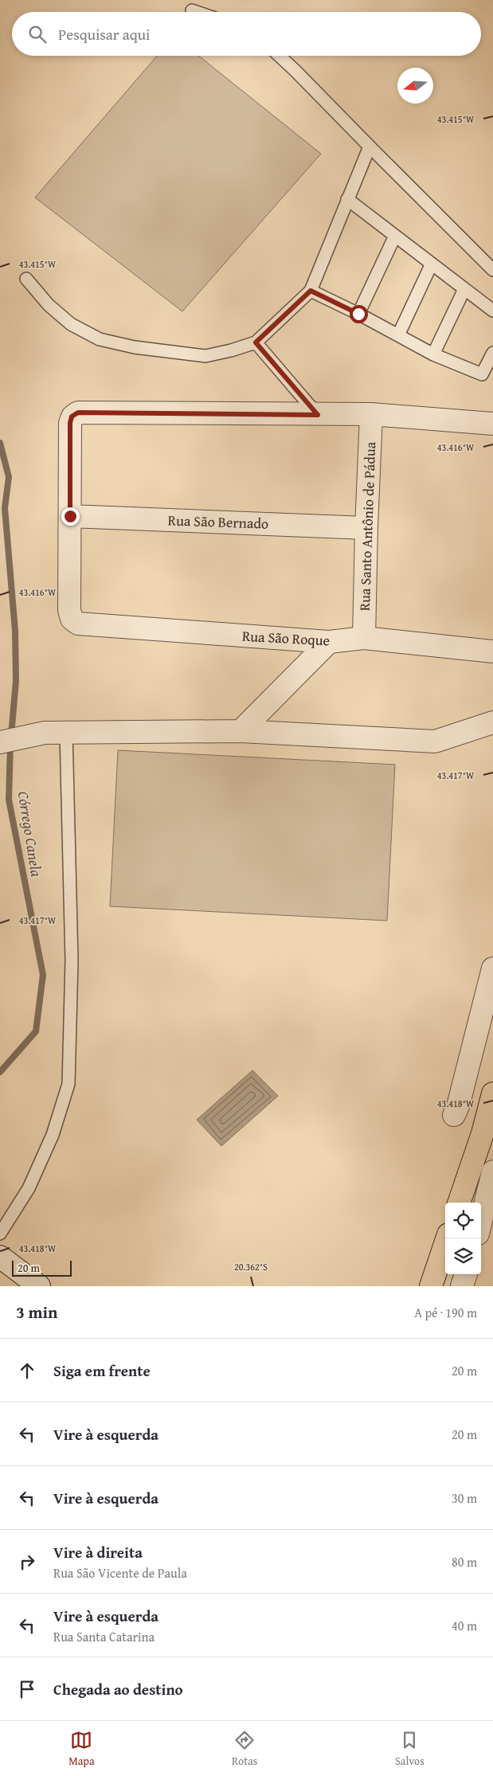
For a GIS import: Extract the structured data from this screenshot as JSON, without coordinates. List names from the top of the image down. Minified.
{"streets":{"street":["Rua São Bernado","Rua Santo Antônio de Pádua","Rua São Roque"]},"crossings":[["Rua São Bernado","Rua Santo Antônio de Pádua"],["Rua São Bernado","Rua São Roque"],["Rua Santo Antônio de Pádua","Rua São Roque"]],"water":["Córrego Canela"],"scale_bar":"20 m","north":"left","page":{"search":"Pesquisar aqui","scale":"20 m","heading":["3 min","A pé · 190 m"],"list":[["Siga em frente","20 m"],["Vire à esquerda","20 m"],["Vire à esquerda","30 m"],["Vire à direita","Rua São Vicente de Paula","80 m"],["Vire à esquerda","Rua Santa Catarina","40 m"],"Chegada ao destino"],"nav":["Mapa","Rotas","Salvos"]},"coordinates":["43.415°W","43.416°W","43.417°W","43.418°W","20.362°S"]}
